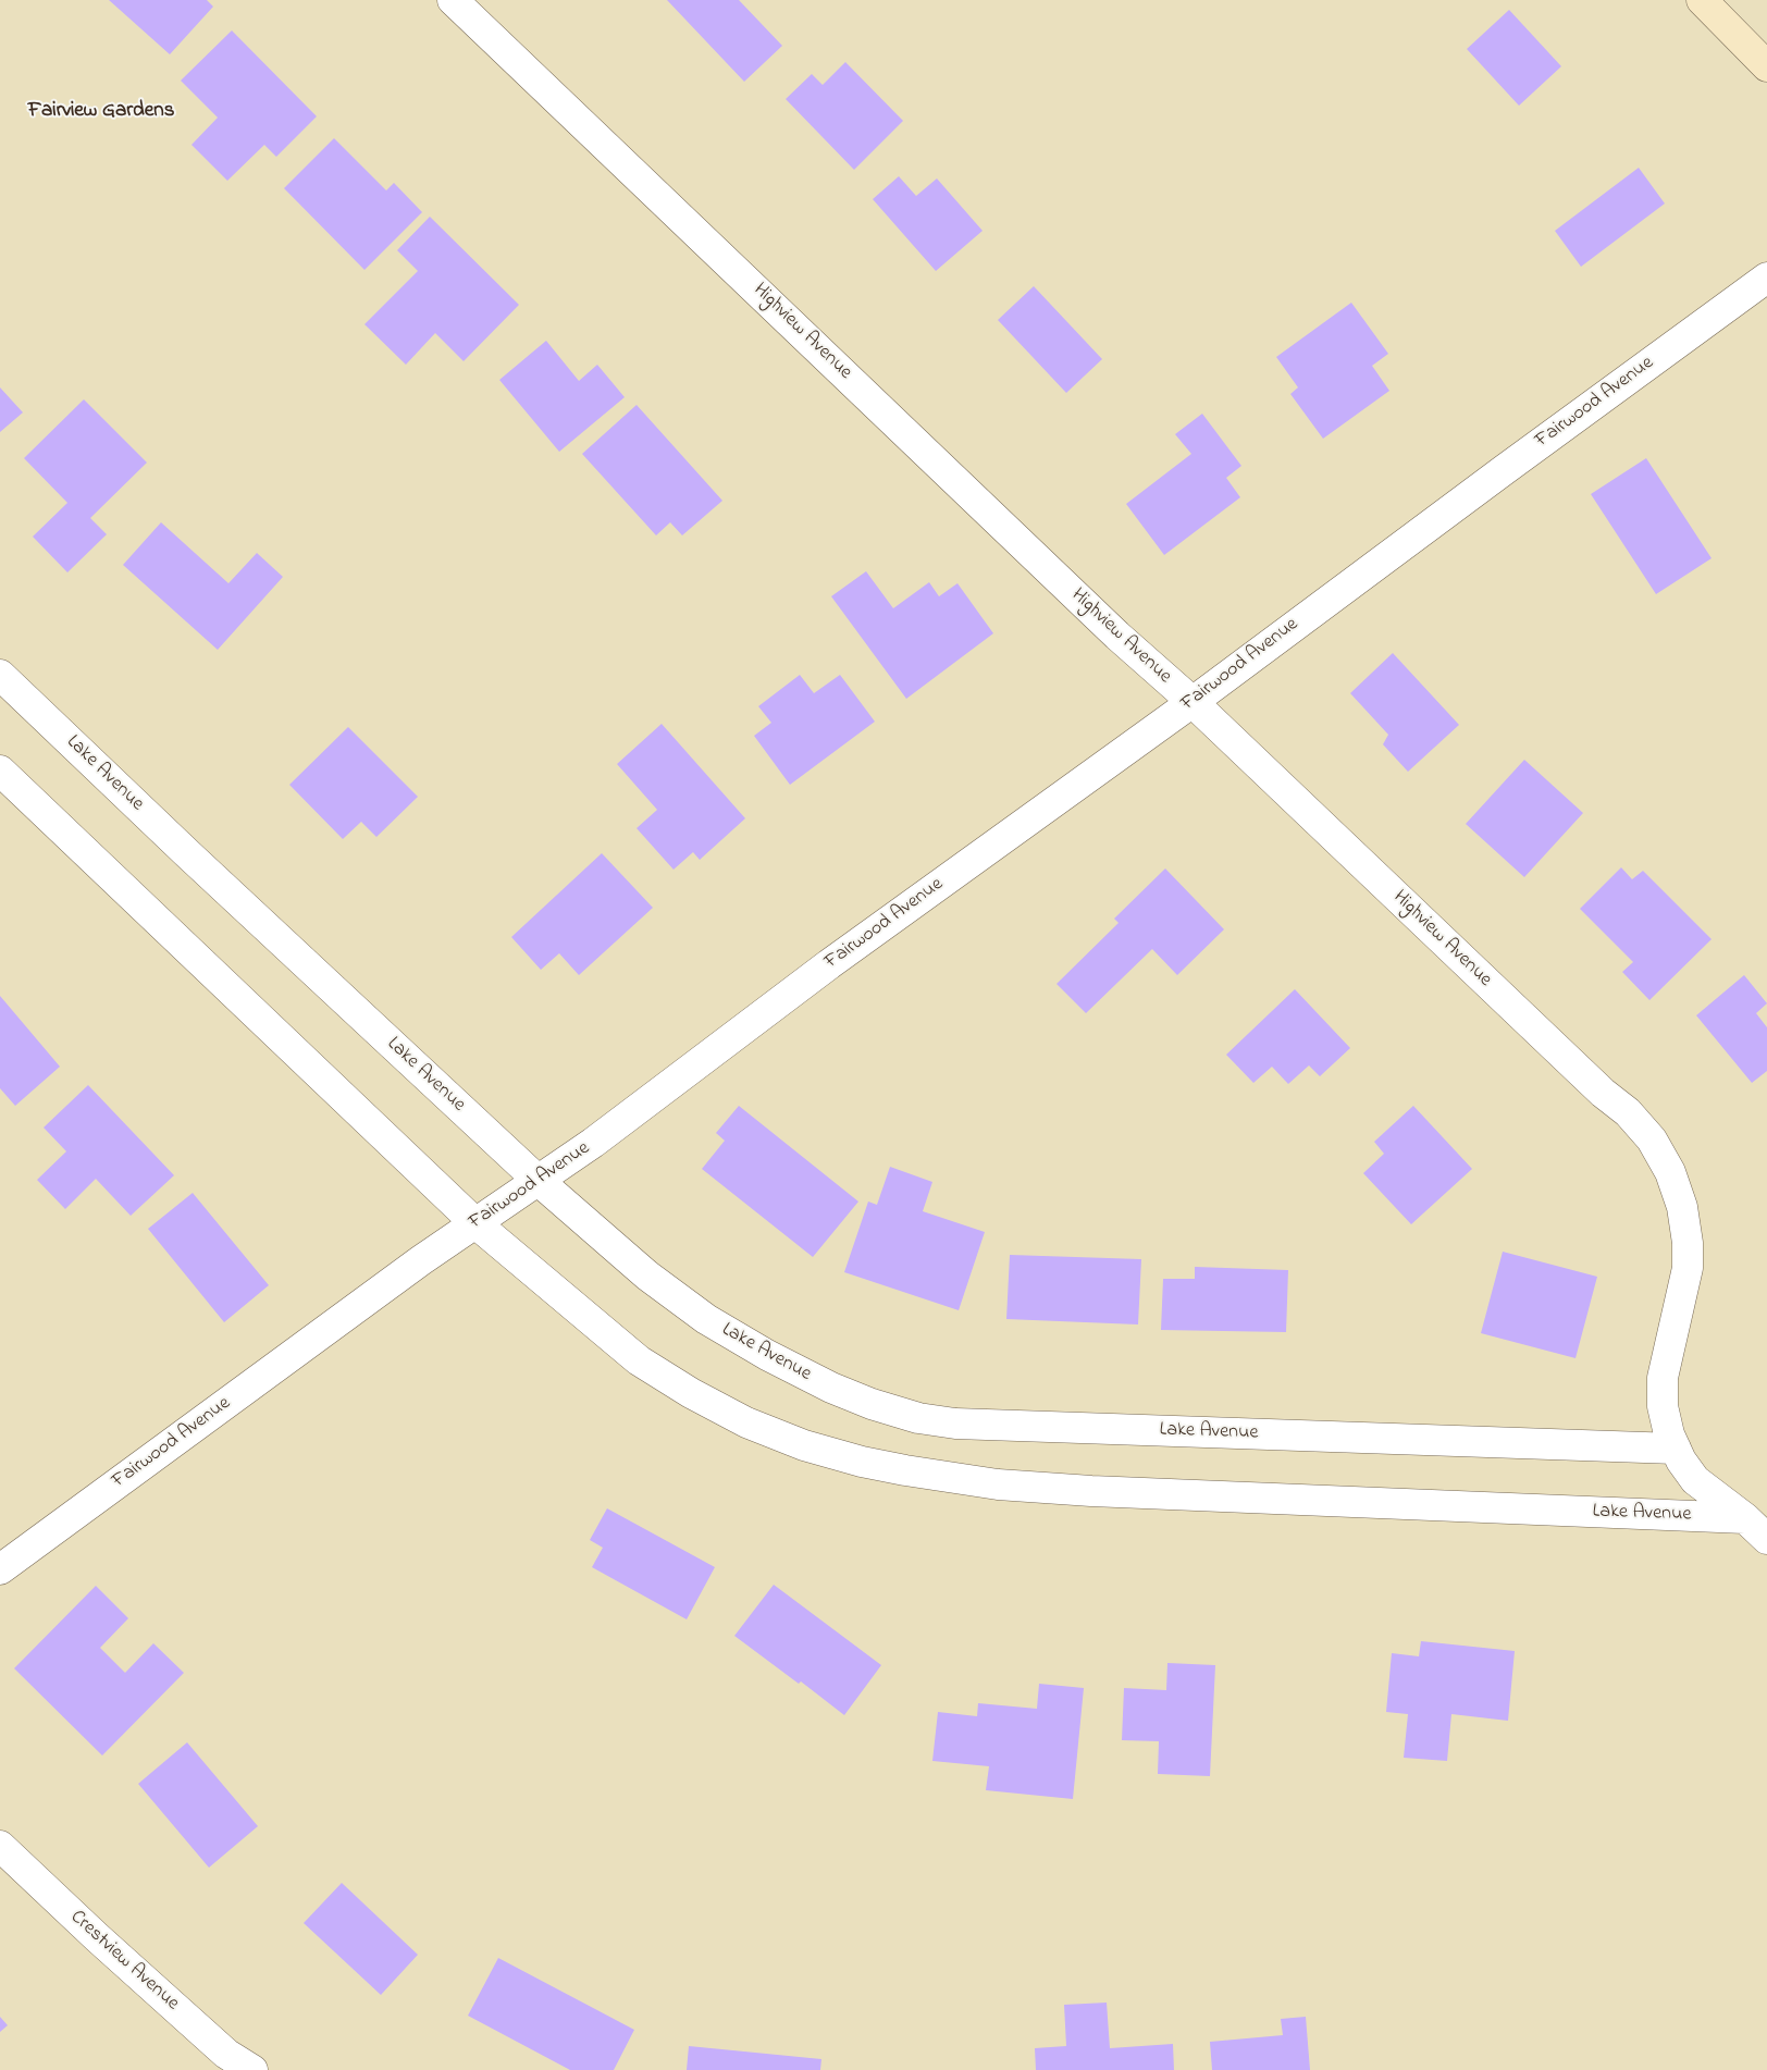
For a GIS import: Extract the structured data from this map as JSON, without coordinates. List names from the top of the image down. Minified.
{"streets":{"street":["Highview Avenue","Fairwood Avenue","Lake Avenue","Crestview Avenue"]},"crossings":[["Highview Avenue","Fairwood Avenue"],["Highview Avenue","Lake Avenue"],["Fairwood Avenue","Lake Avenue"]],"districts":["Fairview Gardens"]}
